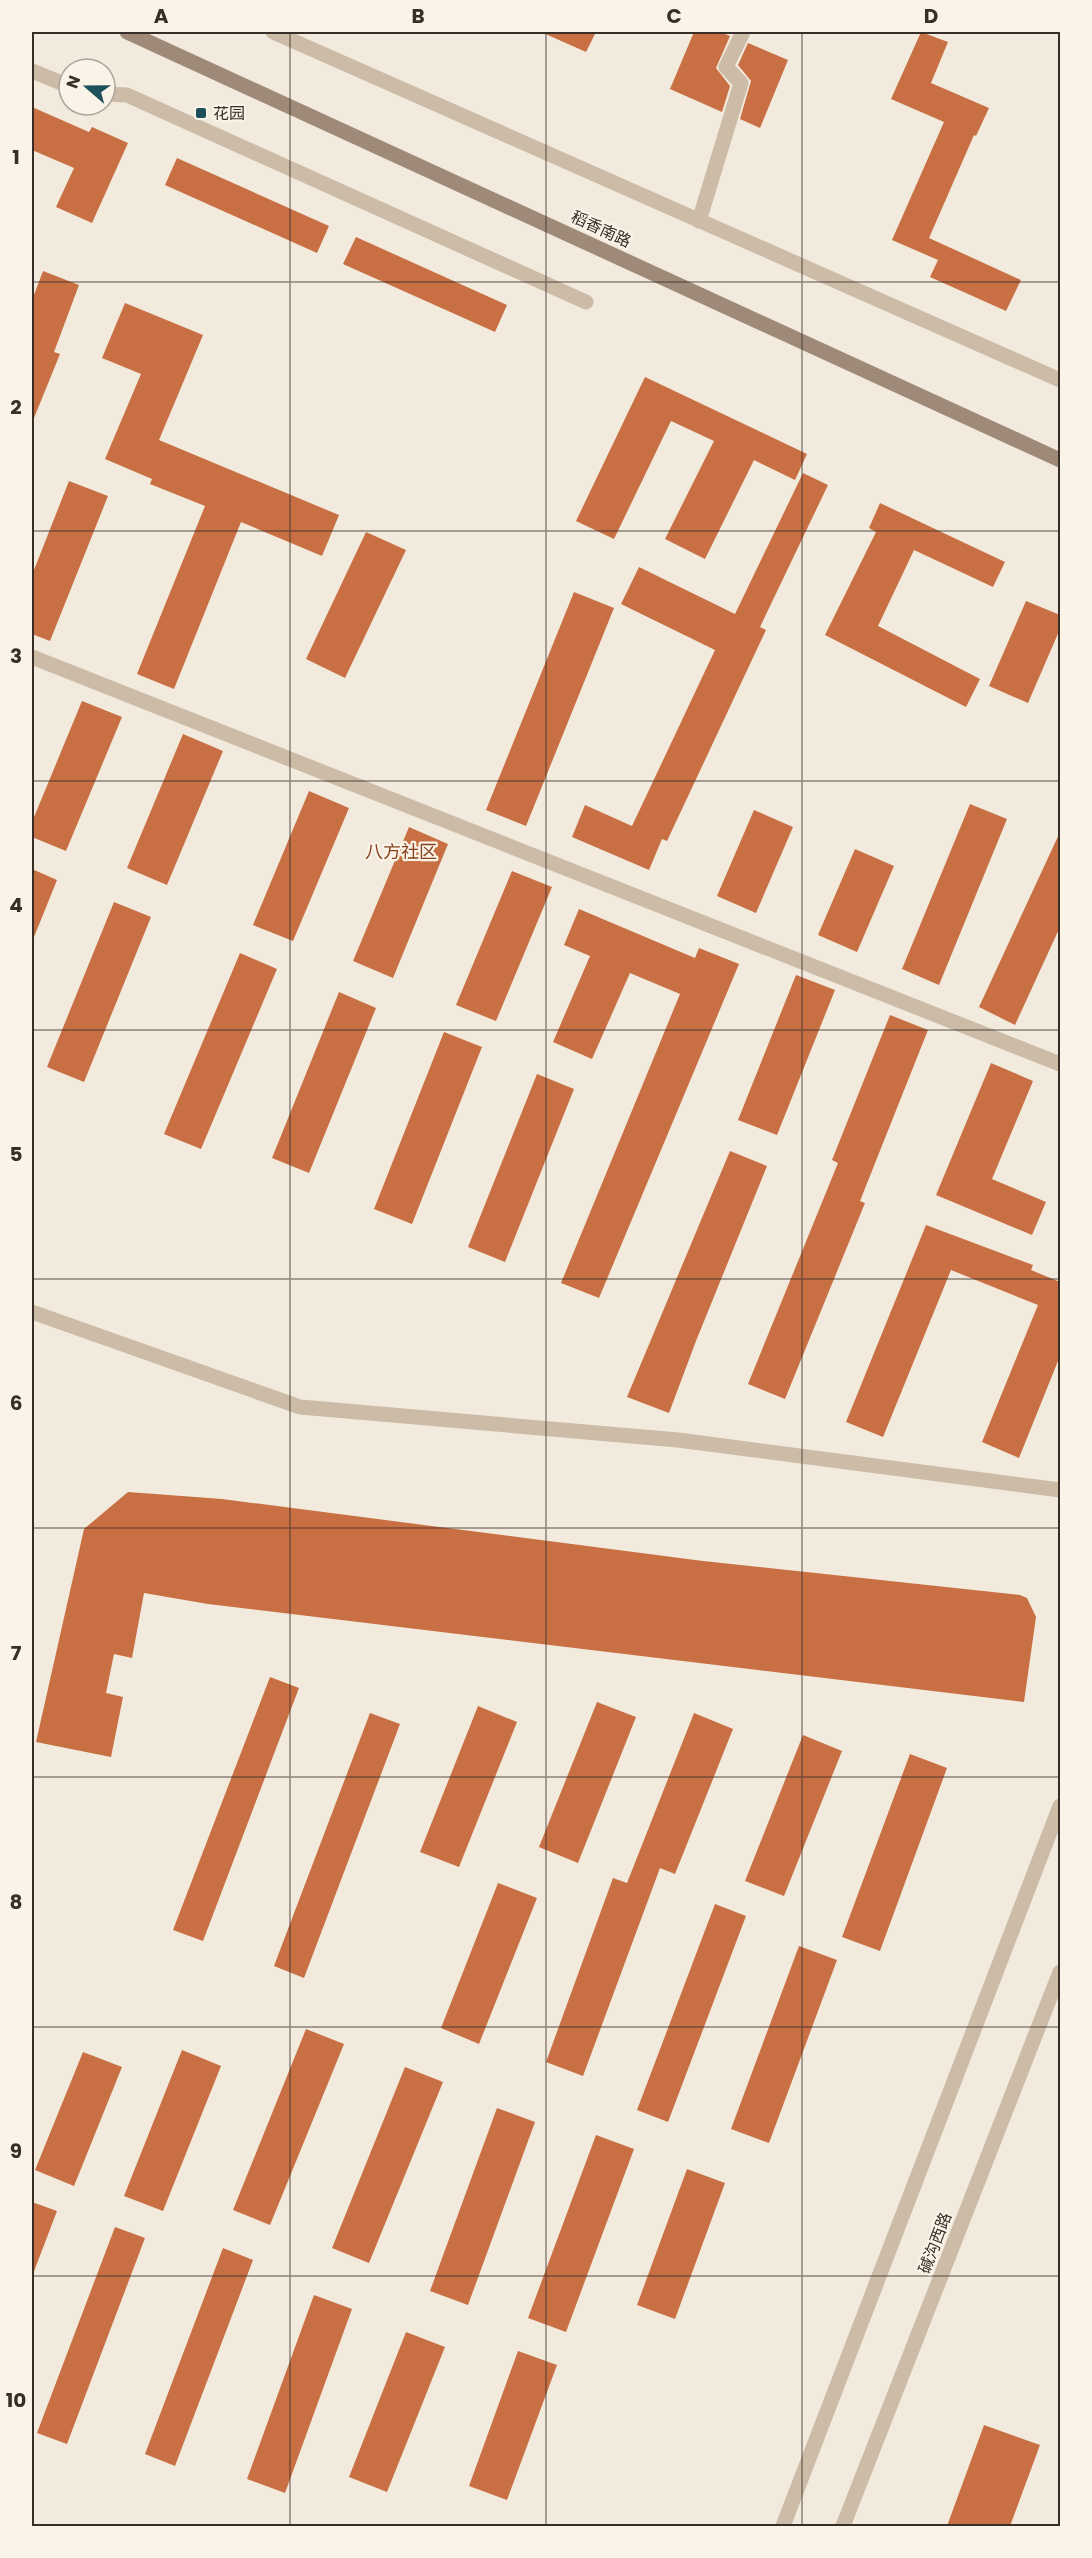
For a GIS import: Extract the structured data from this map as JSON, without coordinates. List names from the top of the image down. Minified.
{"streets":{"main road":["稻香南路"],"street":["碱沟西路"]},"districts":["八方社区"],"places":{"transit":["花园"]},"north":"left","grid":{"columns":["A","B","C","D"],"rows":["1","2","3","4","5","6","7","8","9","10"]}}
